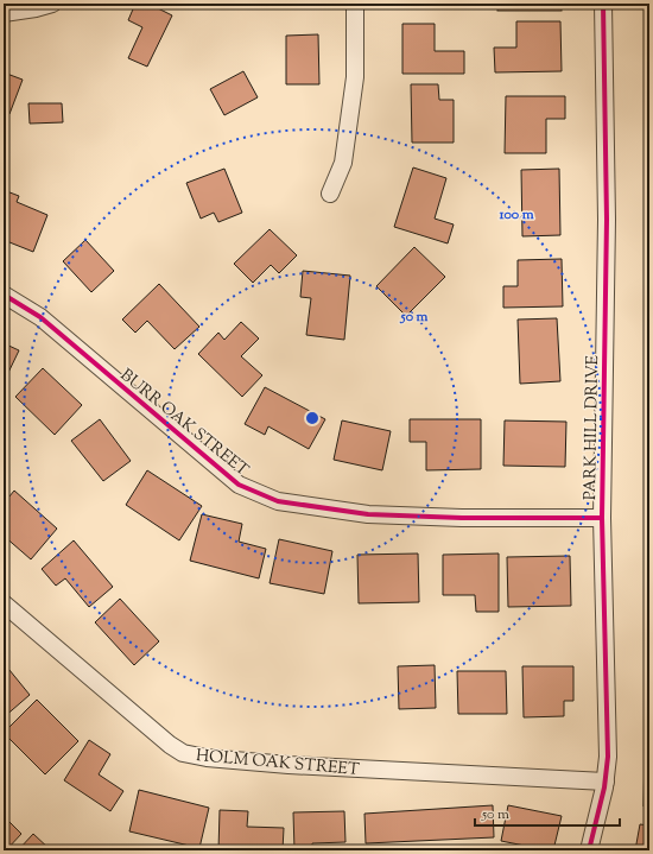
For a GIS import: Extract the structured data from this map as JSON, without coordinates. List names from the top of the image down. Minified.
{"streets":{"street":["BURR OAK STREET","PARK HILL DRIVE","HOLM OAK STREET"]},"crossings":[["BURR OAK STREET","PARK HILL DRIVE"],["PARK HILL DRIVE","HOLM OAK STREET"]],"scale_bar":"50 m","rings":["100 m","50 m"]}
